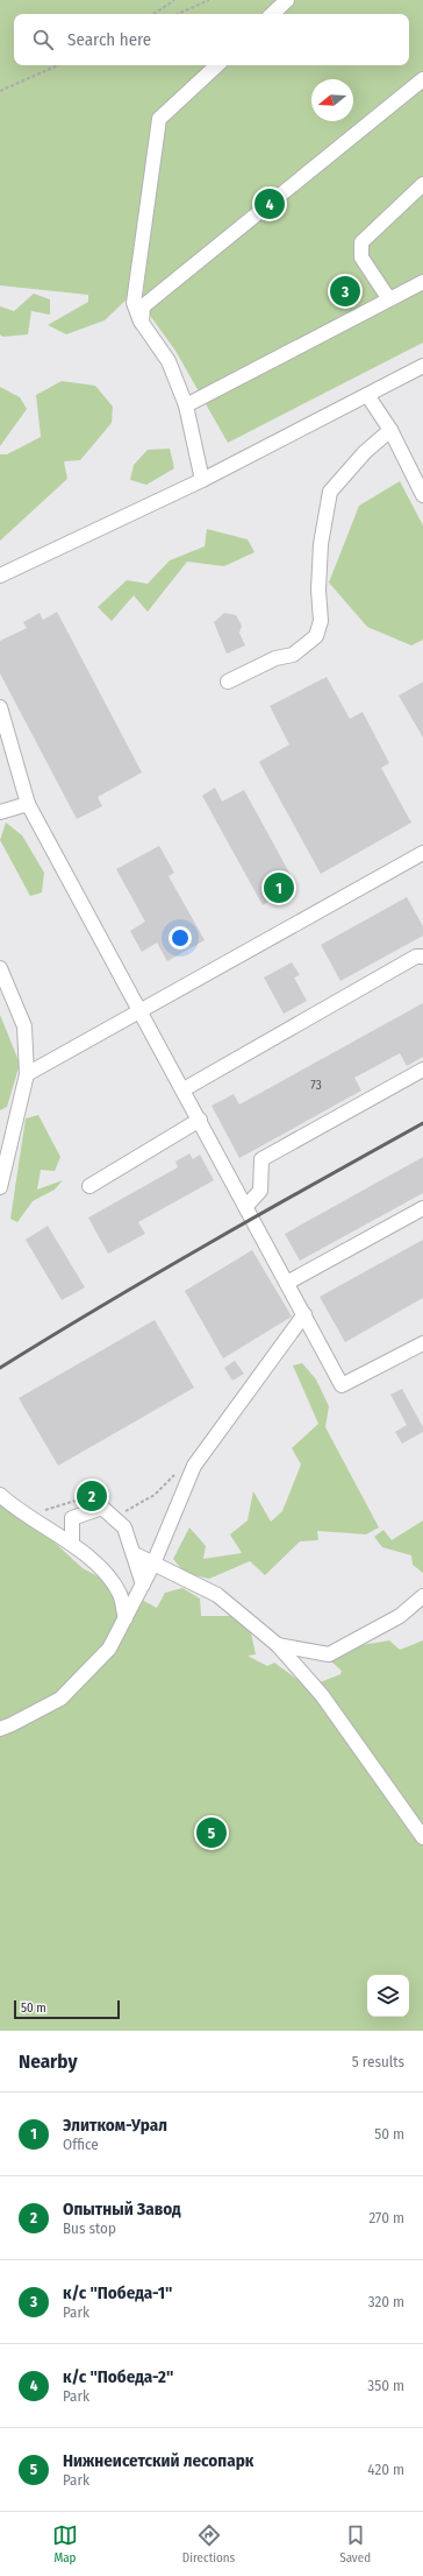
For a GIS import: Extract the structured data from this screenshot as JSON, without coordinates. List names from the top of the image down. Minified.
{"house_numbers":["73"],"scale_bar":"50 m","north":"left","page":{"search":"Search here","pins":["4","3","1","2","5"],"scale":"50 m","heading":["Nearby","5 results"],"list":[{"mark":"1","name":"Элитком-Урал","note":"Office","value":"50 m"},{"mark":"2","name":"Опытный Завод","note":"Bus stop","value":"270 m"},{"mark":"3","name":"к/с \"Победа-1\"","note":"Park","value":"320 m"},{"mark":"4","name":"к/с \"Победа-2\"","note":"Park","value":"350 m"},{"mark":"5","name":"Нижнеисетский лесопарк","note":"Park","value":"420 m"}],"nav":["Map","Directions","Saved"]}}
